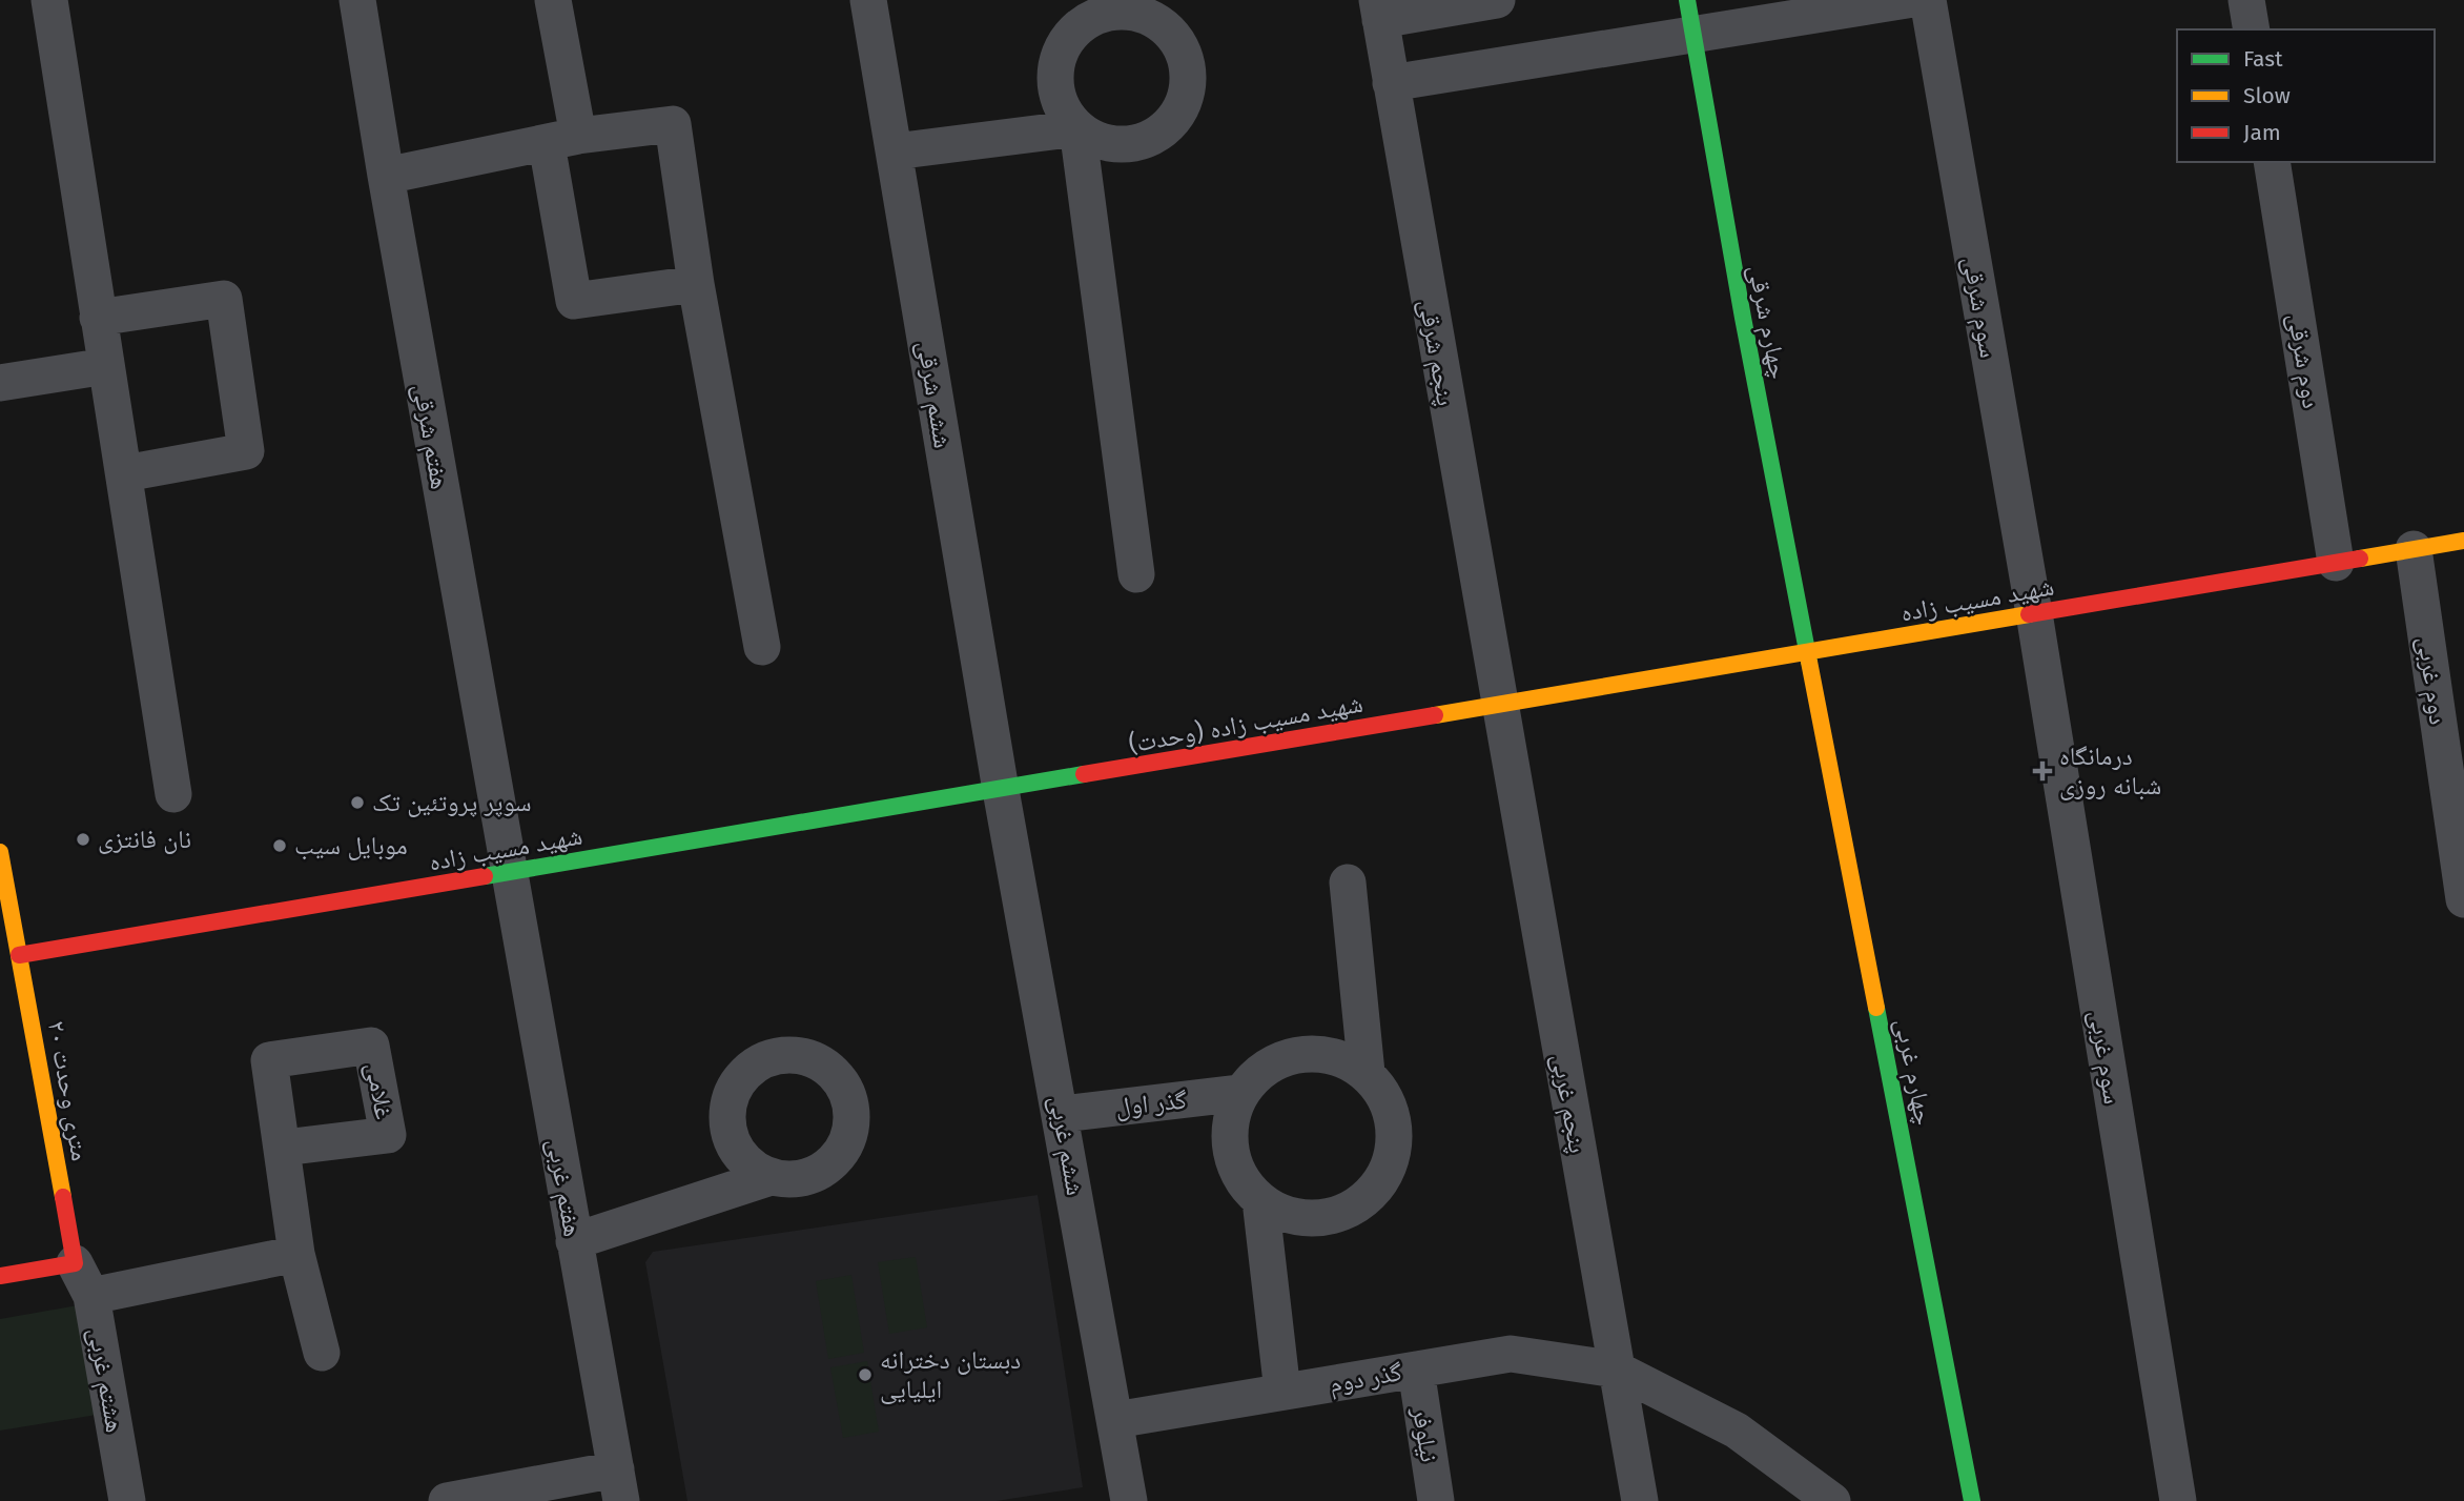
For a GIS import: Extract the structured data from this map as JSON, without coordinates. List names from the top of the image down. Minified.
{"streets":{"street":["سوم شرقی","چهارم شرقی","پنجم شرقی","دوم شرقی","ششم شرقی","هفتم شرقی","شهید مسیب زاده","دوم غربی","شهید مسیب زاده (وحدت)","سوم غربی","چهارم غربی","۲۰ متری وحدت","گذر اول","پنجم غربی","ششم غربی","هفتم غربی","گذر دوم","هشتم غربی","نیلوفر"]},"crossings":[["سوم شرقی","شهید مسیب زاده"],["سوم شرقی","سوم غربی"],["چهارم شرقی","شهید مسیب زاده"],["چهارم شرقی","چهارم غربی"],["پنجم شرقی","شهید مسیب زاده"],["پنجم شرقی","شهید مسیب زاده (وحدت)"],["پنجم شرقی","پنجم غربی"],["دوم شرقی","شهید مسیب زاده"],["ششم شرقی","شهید مسیب زاده"],["ششم شرقی","شهید مسیب زاده (وحدت)"],["ششم شرقی","ششم غربی"],["هفتم شرقی","شهید مسیب زاده"],["هفتم شرقی","هفتم غربی"],["شهید مسیب زاده","دوم غربی"],["شهید مسیب زاده","شهید مسیب زاده (وحدت)"],["شهید مسیب زاده","سوم غربی"],["شهید مسیب زاده","چهارم غربی"],["شهید مسیب زاده","۲۰ متری وحدت"],["شهید مسیب زاده","پنجم غربی"],["شهید مسیب زاده","ششم غربی"],["شهید مسیب زاده","هفتم غربی"],["شهید مسیب زاده (وحدت)","پنجم غربی"],["شهید مسیب زاده (وحدت)","ششم غربی"],["۲۰ متری وحدت","هشتم غربی"],["گذر اول","ششم غربی"],["پنجم غربی","گذر دوم"],["ششم غربی","گذر دوم"],["گذر دوم","نیلوفر"]],"places":{"health":["درمانگاه شبانه روزی"],"other":["سوپر پروتئین تک","نان فانتزی","موبایل سیب","دبستان دخترانه ایلیایی"]},"legend":["Fast","Slow","Jam"]}
